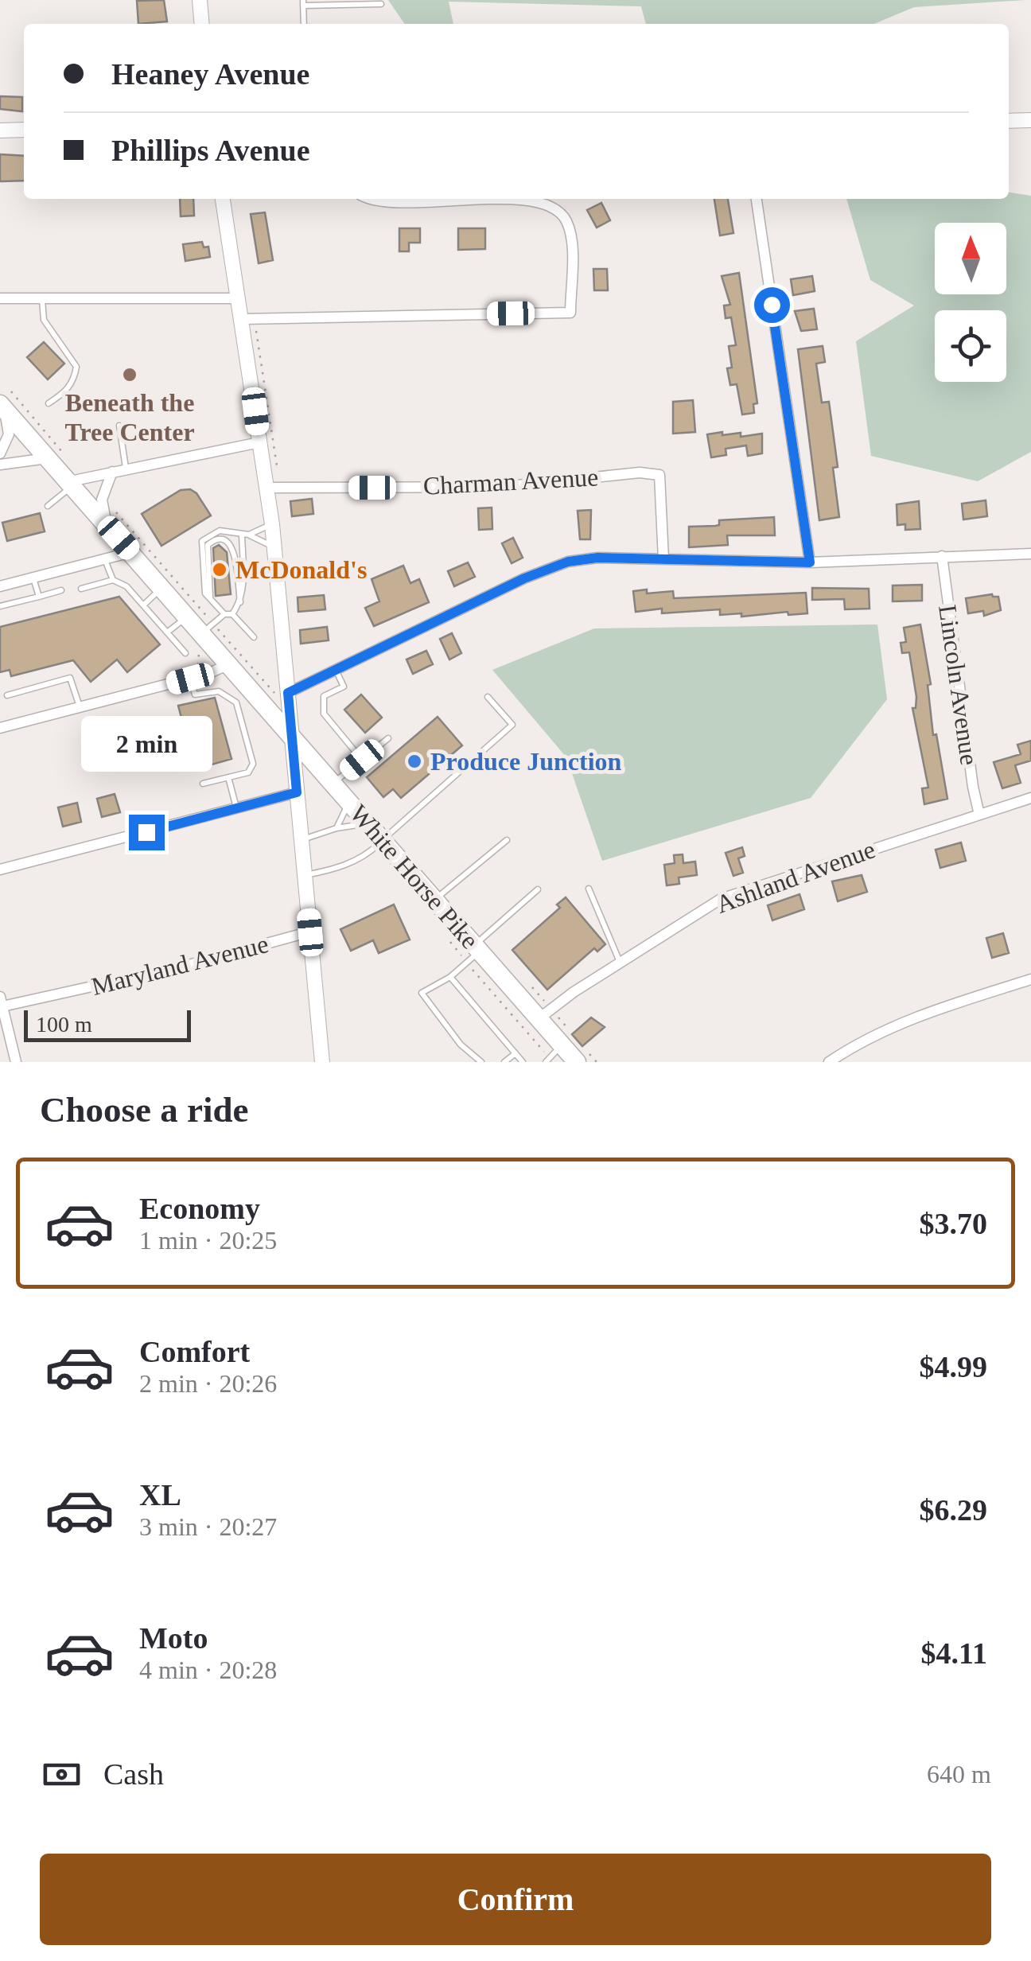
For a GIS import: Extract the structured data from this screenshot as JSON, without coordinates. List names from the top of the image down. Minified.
{"streets":{"highway":["White Horse Pike"],"street":["Charman Avenue","Lincoln Avenue","Ashland Avenue","Maryland Avenue"]},"crossings":[["Lincoln Avenue","Ashland Avenue"],["White Horse Pike","Ashland Avenue"]],"places":["Beneath the Tree Center","McDonald's","Produce Junction"],"scale_bar":"100 m","north":"top","page":{"banner":["Heaney Avenue","Phillips Avenue"],"bubble":"2 min","scale":"100 m","heading":"Choose a ride","list":[{"name":"Economy","note":"1 min · 20:25","value":"$3.70"},{"name":"Comfort","note":"2 min · 20:26","value":"$4.99"},{"name":"XL","note":"3 min · 20:27","value":"$6.29"},{"name":"Moto","note":"4 min · 20:28","value":"$4.11"}],"pay":["Cash","640 m"],"buttons":"Confirm"}}
